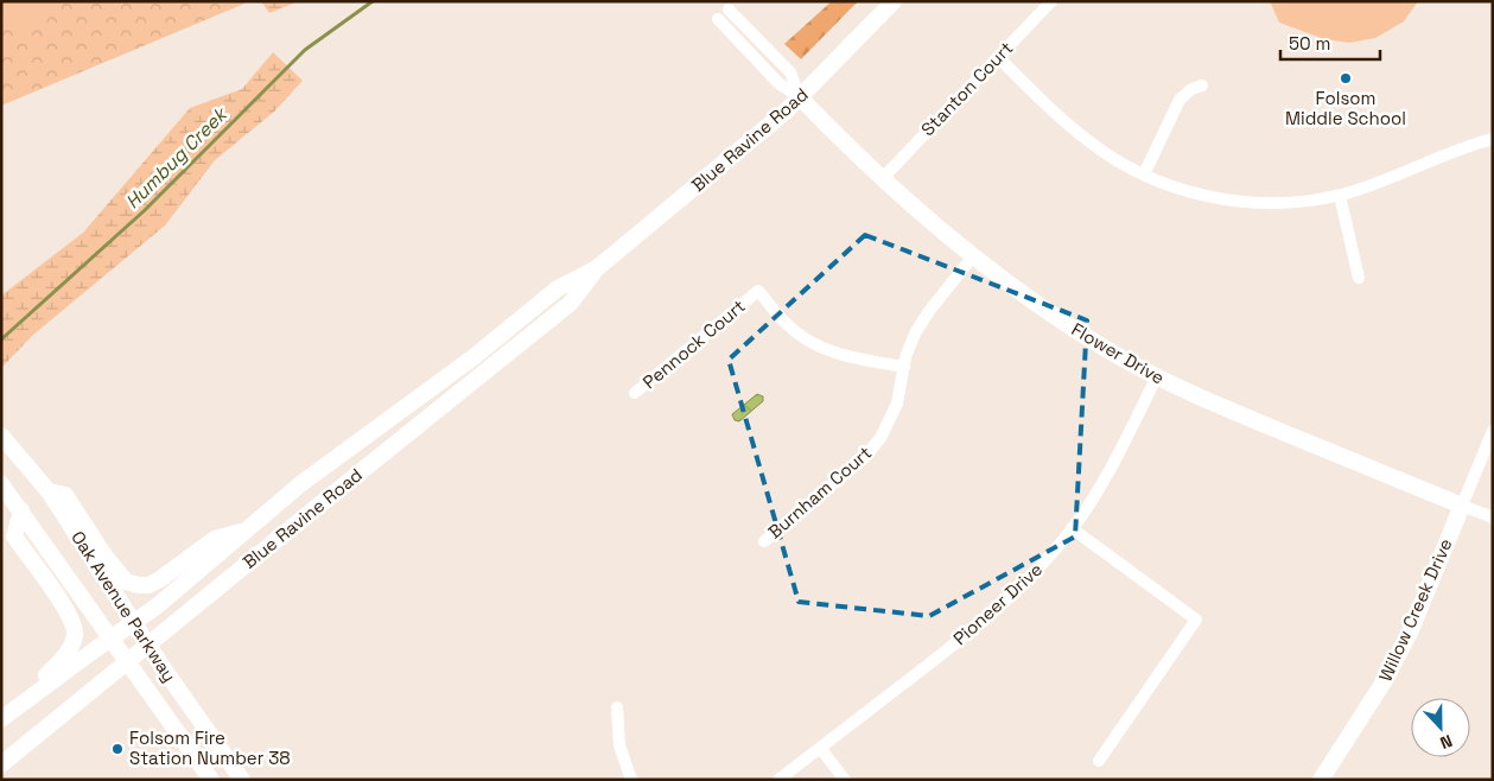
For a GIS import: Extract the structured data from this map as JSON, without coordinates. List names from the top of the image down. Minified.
{"streets":{"main road":["Blue Ravine Road","Flower Drive","Oak Avenue Parkway","Willow Creek Drive"],"street":["Stanton Court","Pennock Court","Burnham Court","Pioneer Drive"]},"crossings":[["Stanton Court","Flower Drive"],["Blue Ravine Road","Flower Drive"],["Blue Ravine Road","Oak Avenue Parkway"],["Pennock Court","Burnham Court"],["Flower Drive","Burnham Court"],["Flower Drive","Pioneer Drive"],["Flower Drive","Willow Creek Drive"]],"water":["Humbug Creek"],"places":["Folsom Middle School","Folsom Fire Station Number 38"],"scale_bar":"50 m","north":"bottom"}
